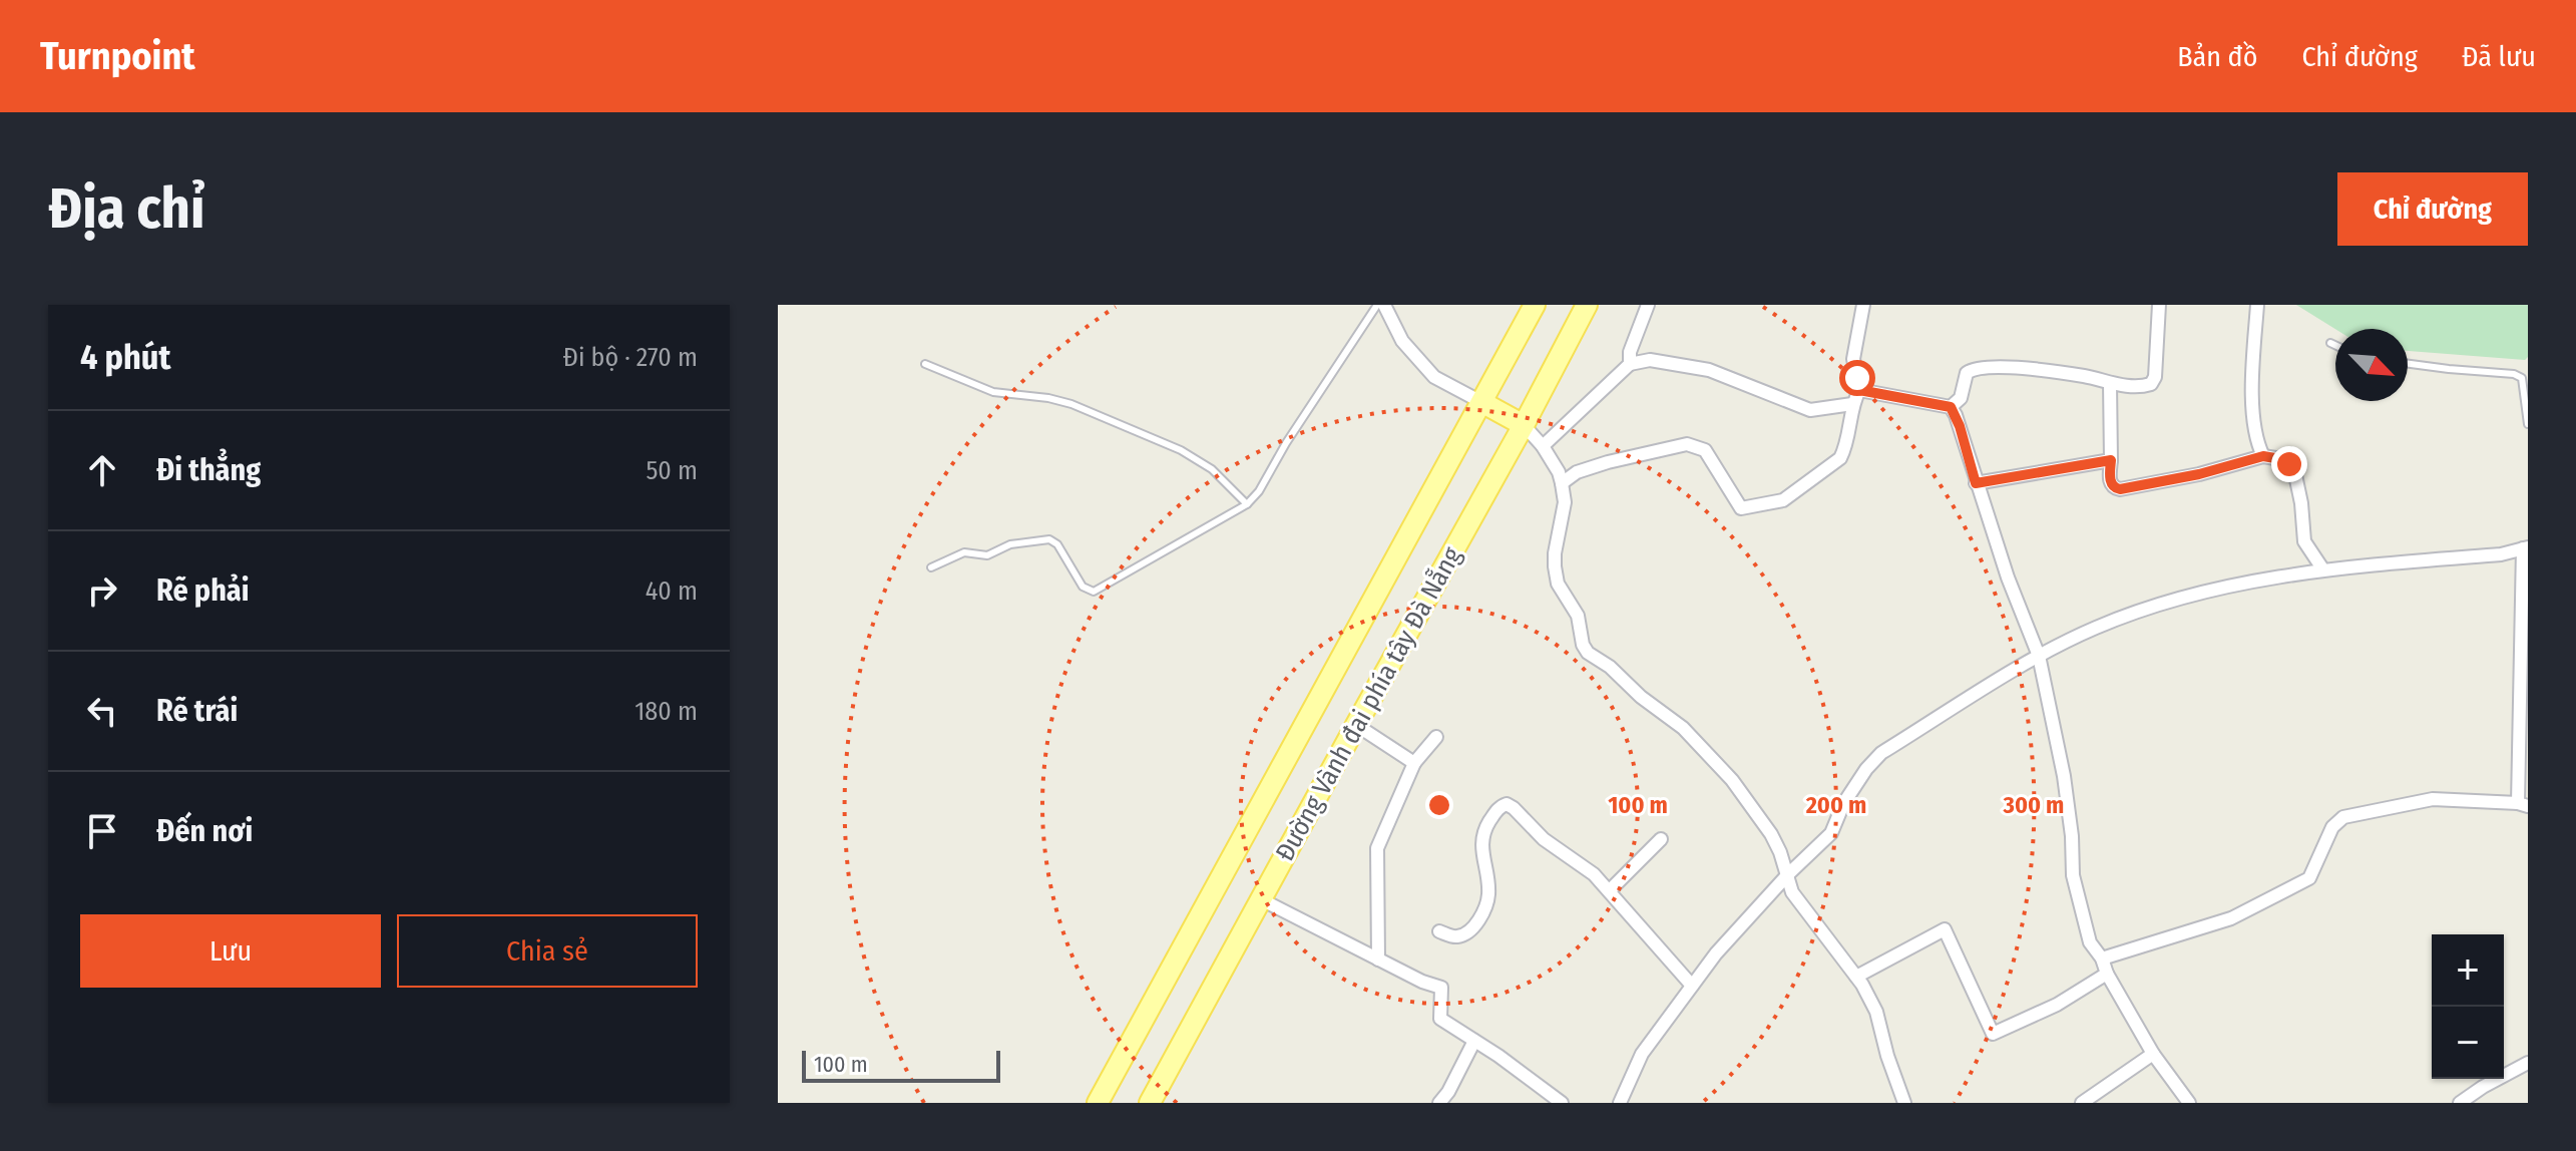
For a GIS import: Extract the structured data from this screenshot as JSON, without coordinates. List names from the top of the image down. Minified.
{"streets":{"main road":["Đường Vành đai phía tây Đà Nẵng"]},"scale_bar":"100 m","north":"bottom right","page":{"header":"Turnpoint","nav":["Bản đồ","Chỉ đường","Đã lưu"],"buttons":["Chỉ đường",["Lưu","Chia sẻ"]],"title":"Địa chỉ","heading":["4 phút","Đi bộ · 270 m"],"list":[["Đi thẳng","50 m"],["Rẽ phải","40 m"],["Rẽ trái","180 m"],"Đến nơi"],"map_buttons":["+","−"],"scale":"100 m"},"rings":["100 m","200 m","300 m"]}
